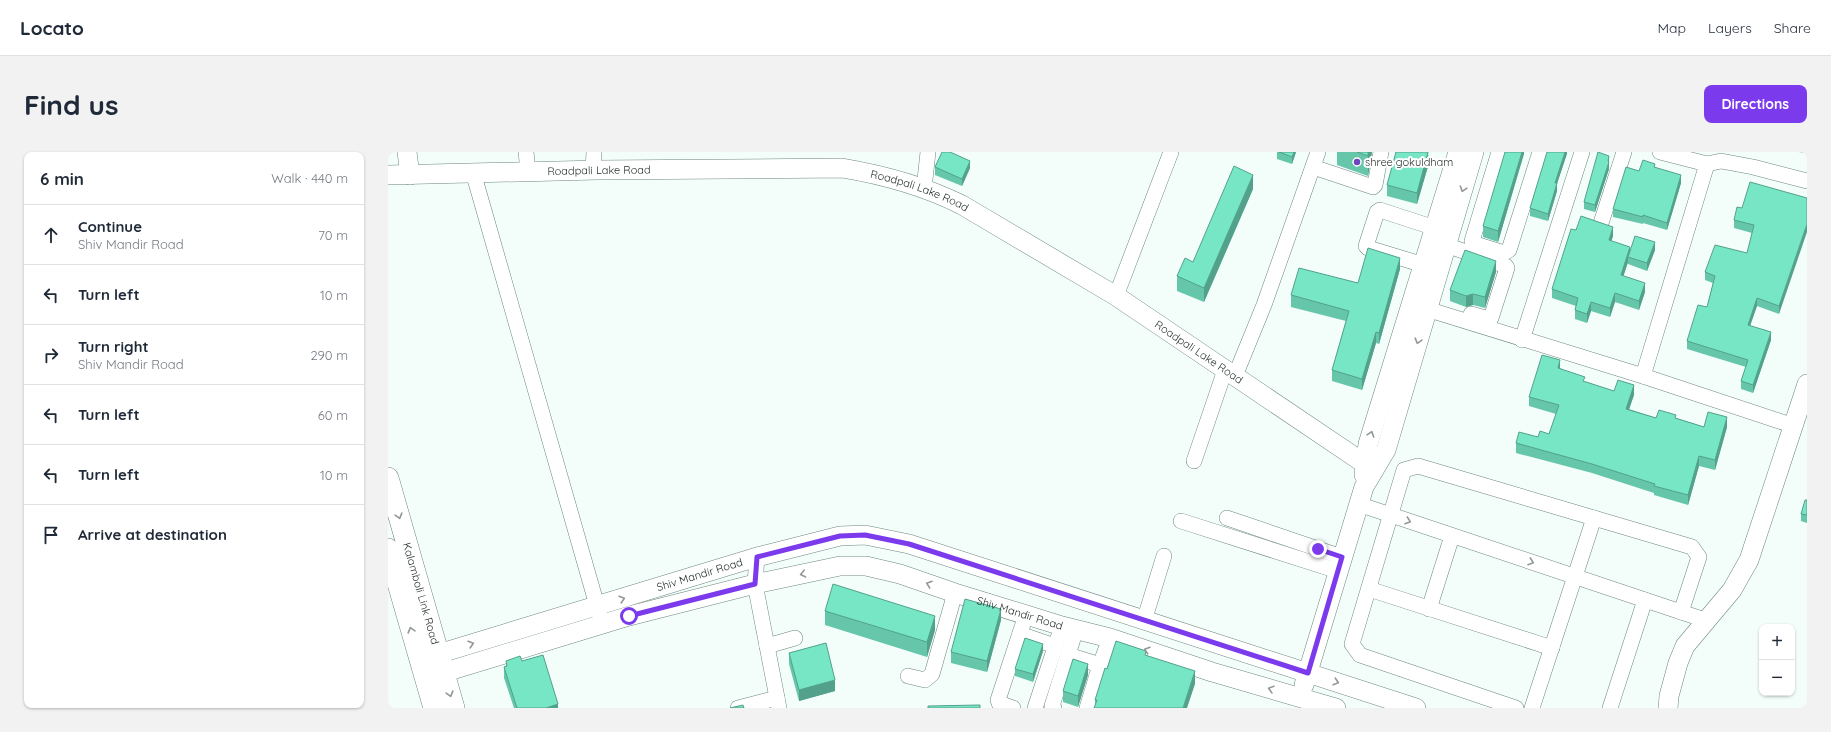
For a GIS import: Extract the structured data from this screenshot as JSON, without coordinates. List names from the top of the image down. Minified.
{"streets":{"main road":["Kalamboli Link Road"],"street":["Roadpali Lake Road","Shiv Mandir Road"]},"crossings":[["Shiv Mandir Road","Kalamboli Link Road"]],"places":["shree gokuldham"],"page":{"header":"Locato","nav":["Map","Layers","Share"],"buttons":"Directions","title":"Find us","heading":["6 min","Walk · 440 m"],"list":[["Continue","Shiv Mandir Road","70 m"],["Turn left","10 m"],["Turn right","Shiv Mandir Road","290 m"],["Turn left","60 m"],["Turn left","10 m"],"Arrive at destination"],"map_buttons":["+","−"]}}
